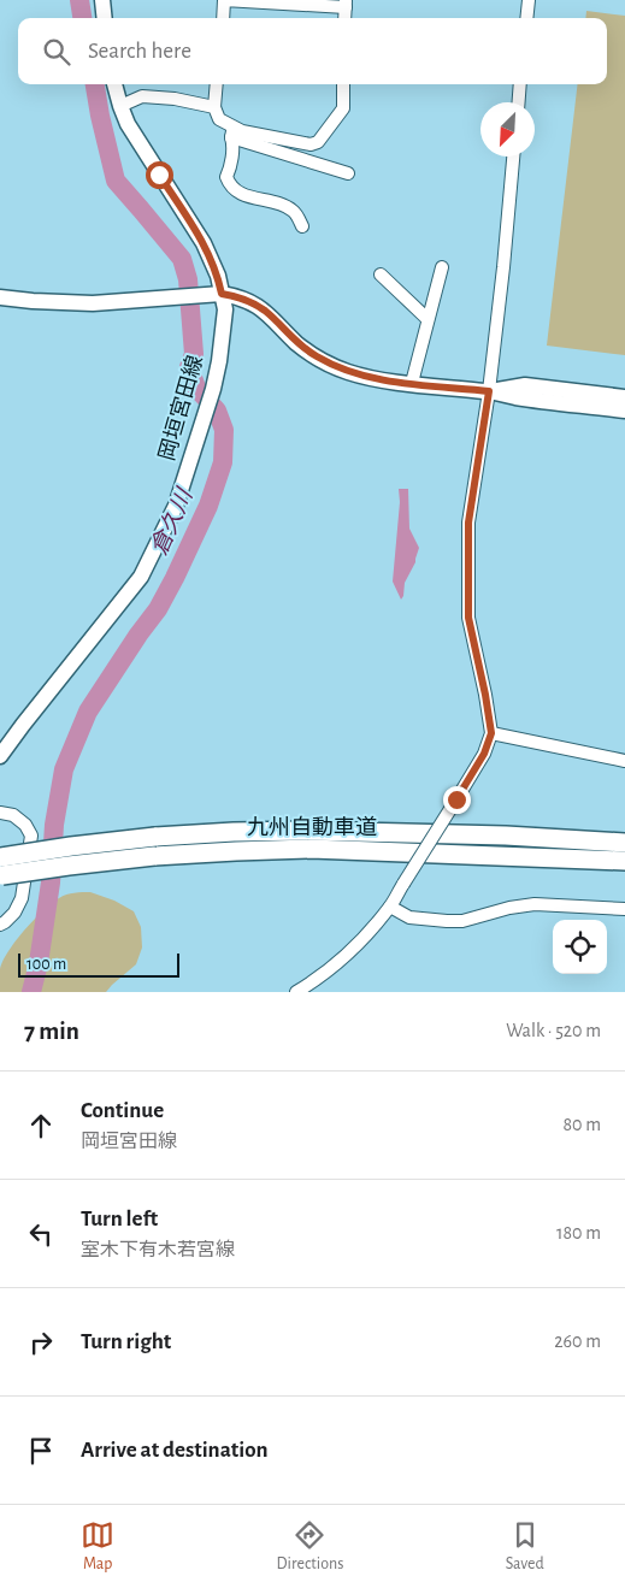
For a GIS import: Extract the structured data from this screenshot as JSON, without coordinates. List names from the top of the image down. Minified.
{"streets":{"highway":["九州自動車道"],"main road":["岡垣宮田線"]},"water":["倉久川"],"scale_bar":"100 m","north":"bottom left","page":{"search":"Search here","scale":"100 m","heading":["7 min","Walk · 520 m"],"list":[["Continue","岡垣宮田線","80 m"],["Turn left","室木下有木若宮線","180 m"],["Turn right","260 m"],"Arrive at destination"],"nav":["Map","Directions","Saved"]}}
